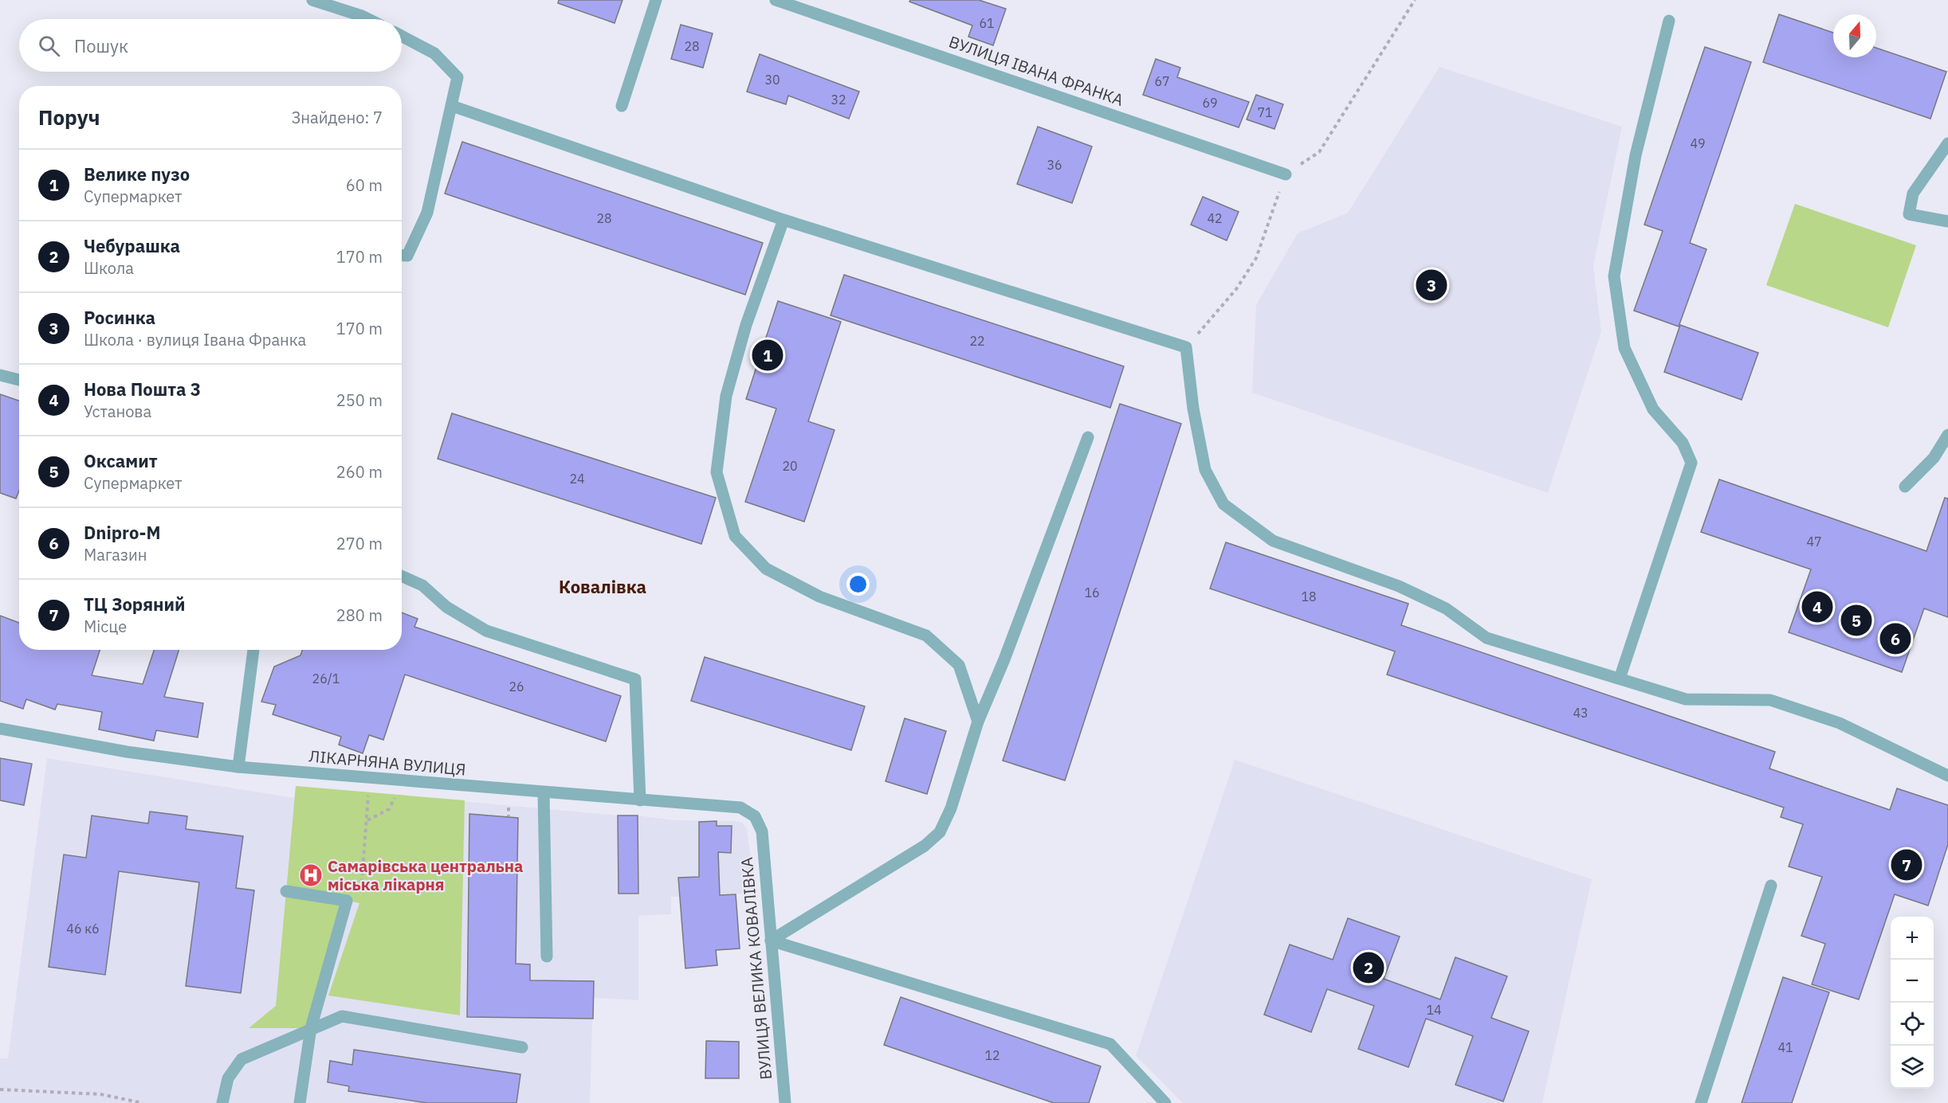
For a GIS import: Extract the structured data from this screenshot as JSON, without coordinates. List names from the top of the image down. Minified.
{"streets":{"street":["ВУЛИЦЯ ІВАНА ФРАНКА","ЛІКАРНЯНА ВУЛИЦЯ","ВУЛИЦЯ ВЕЛИКА КОВАЛІВКА"]},"crossings":[["ЛІКАРНЯНА ВУЛИЦЯ","ВУЛИЦЯ ВЕЛИКА КОВАЛІВКА"]],"districts":["Ковалівка"],"places":{"hospital":["Самарівська центральна міська лікарня"]},"house_numbers":["61","28","30","67","32","69","71","49","36","28","42","22","20","24","47","16","18","26/1","26","43","46 к6","14","41","12"],"north":"top","page":{"search":"Пошук","heading":["Поруч","Знайдено: 7"],"list":[{"mark":"1","name":"Велике пузо","note":"Супермаркет","value":"60 m"},{"mark":"2","name":"Чебурашка","note":"Школа","value":"170 m"},{"mark":"3","name":"Росинка","note":"Школа · вулиця Івана Франка","value":"170 m"},{"mark":"4","name":"Нова Пошта 3","note":"Установа","value":"250 m"},{"mark":"5","name":"Оксамит","note":"Супермаркет","value":"260 m"},{"mark":"6","name":"Dnipro-M","note":"Магазин","value":"270 m"},{"mark":"7","name":"ТЦ Зоряний","note":"Місце","value":"280 m"}],"pins":["3","1","4","5","6","7","2"],"map_buttons":["+","−"]}}
